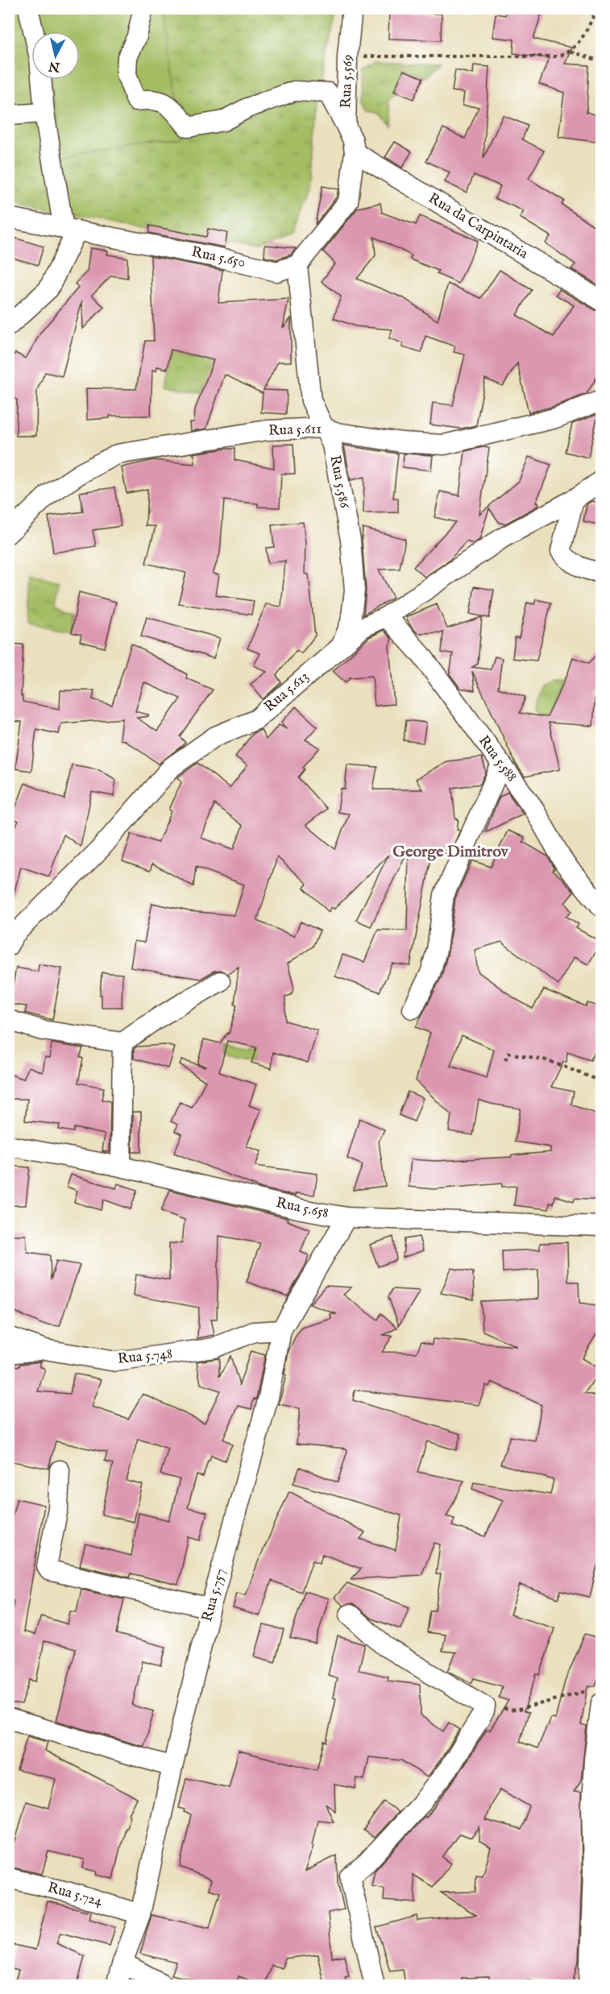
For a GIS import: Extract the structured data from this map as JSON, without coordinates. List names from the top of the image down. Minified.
{"streets":{"street":["Rua 5.569","Rua da Carpintaria","Rua 5.650","Rua 5.611","Rua 5.586","Rua 5.613","Rua 5.588","Rua 5.658","Rua 5.748","Rua 5.757","Rua 5.724"]},"crossings":[["Rua 5.569","Rua da Carpintaria"],["Rua 5.650","Rua 5.586"],["Rua 5.611","Rua 5.586"],["Rua 5.586","Rua 5.613"],["Rua 5.613","Rua 5.588"],["Rua 5.658","Rua 5.757"],["Rua 5.748","Rua 5.757"],["Rua 5.757","Rua 5.724"]],"districts":["George Dimitrov"],"north":"bottom"}
